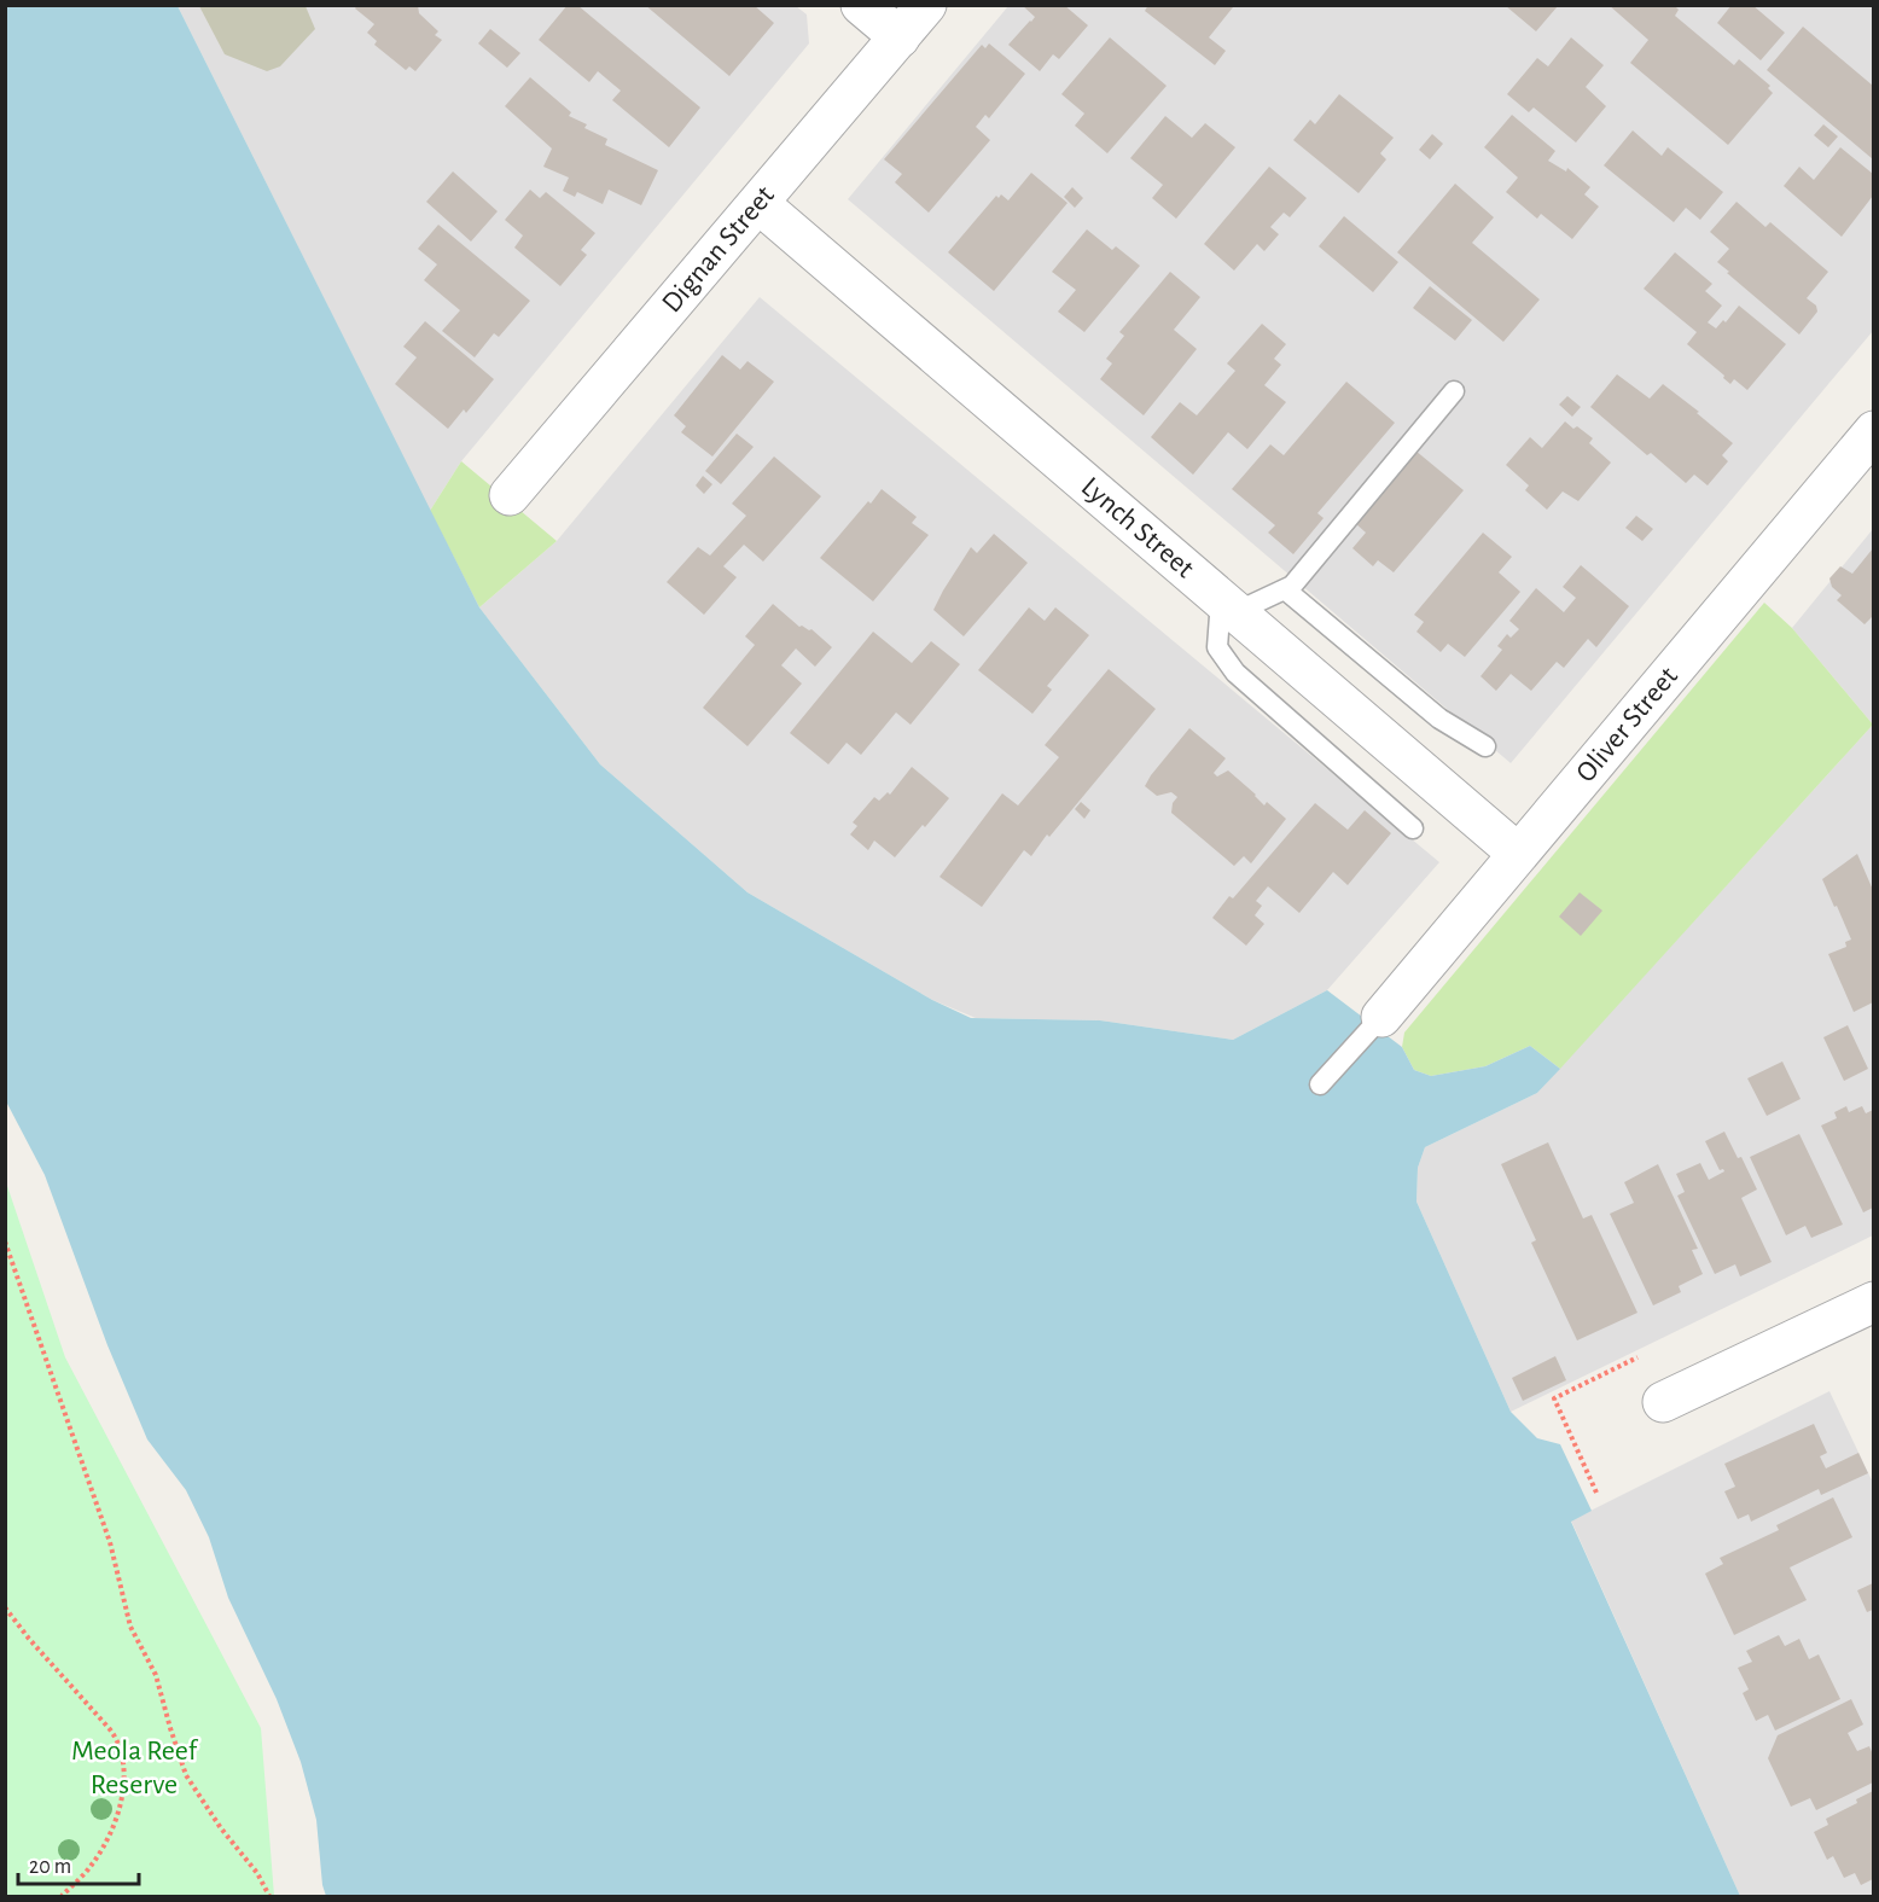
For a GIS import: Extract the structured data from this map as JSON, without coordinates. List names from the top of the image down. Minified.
{"streets":{"street":["Dignan Street","Lynch Street","Oliver Street"]},"crossings":[["Dignan Street","Lynch Street"],["Lynch Street","Oliver Street"]],"parks":["Meola Reef Reserve"],"scale_bar":"20 m"}
